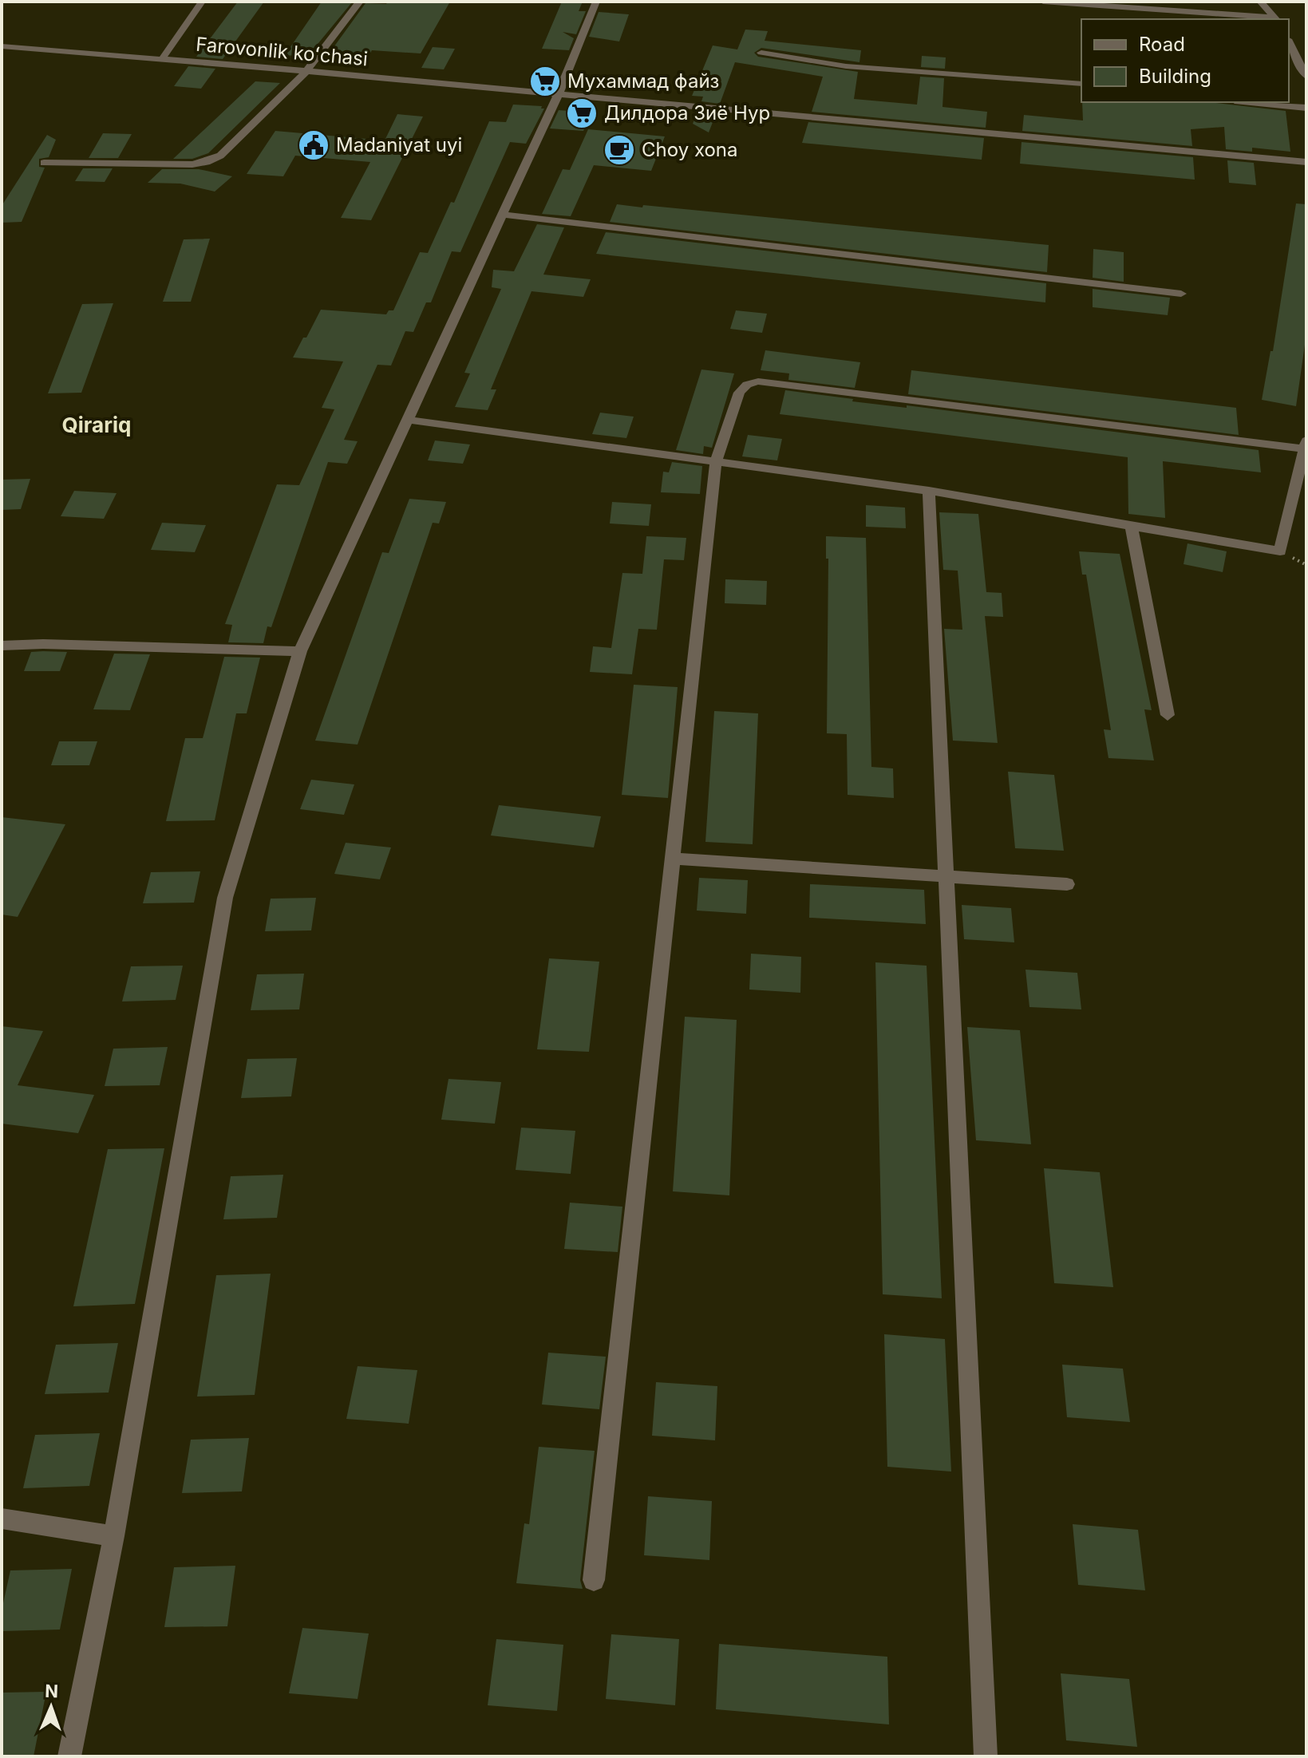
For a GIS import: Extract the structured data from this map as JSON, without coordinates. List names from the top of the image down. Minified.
{"streets":{"street":["Farovonlik koʻchasi"]},"districts":["Qirariq"],"places":{"supermarket":["Мухаммад файз","Дилдора Зиё Нур"],"public building":["Madaniyat uyi"],"cafe":["Choy xona"]},"legend":["Road","Building"],"north":"top"}
